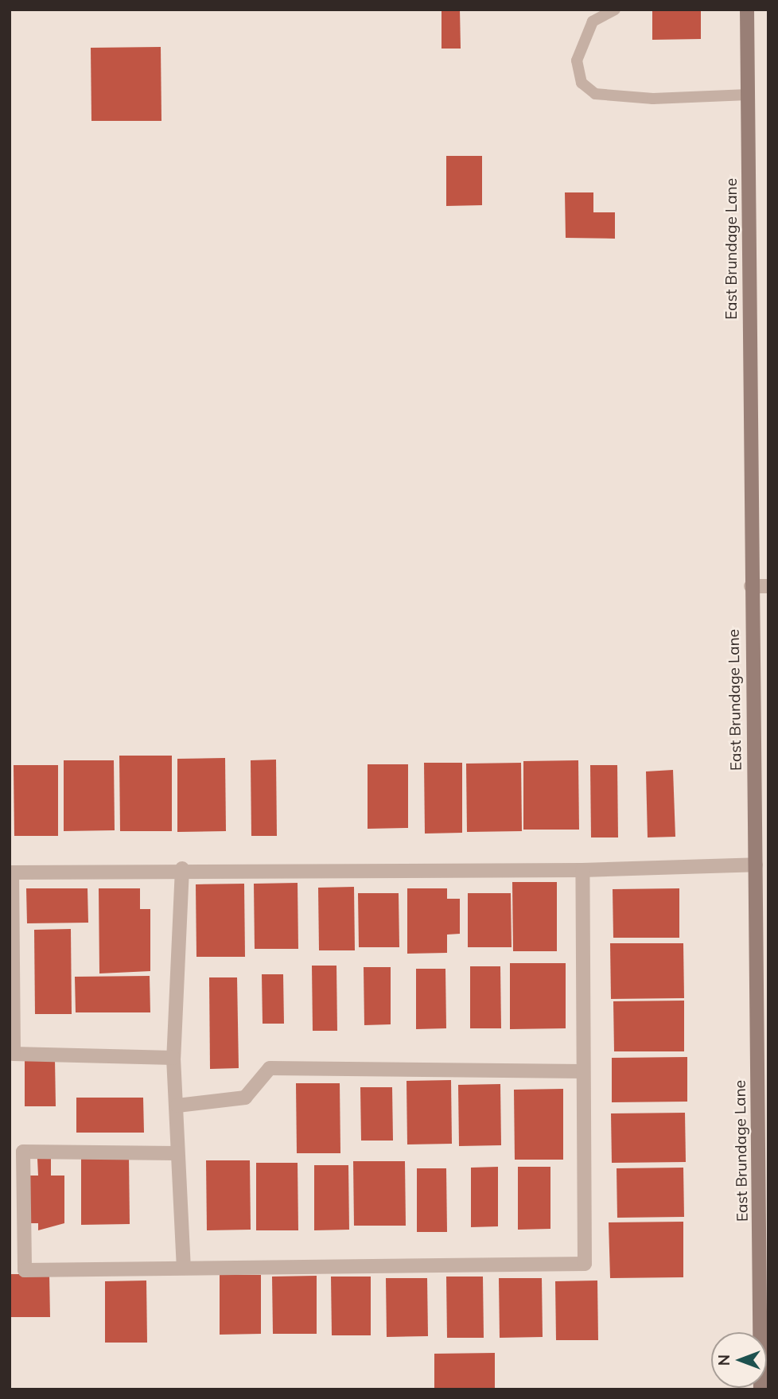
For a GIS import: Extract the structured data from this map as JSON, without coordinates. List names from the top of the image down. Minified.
{"streets":{"main road":["East Brundage Lane"]},"north":"left"}
